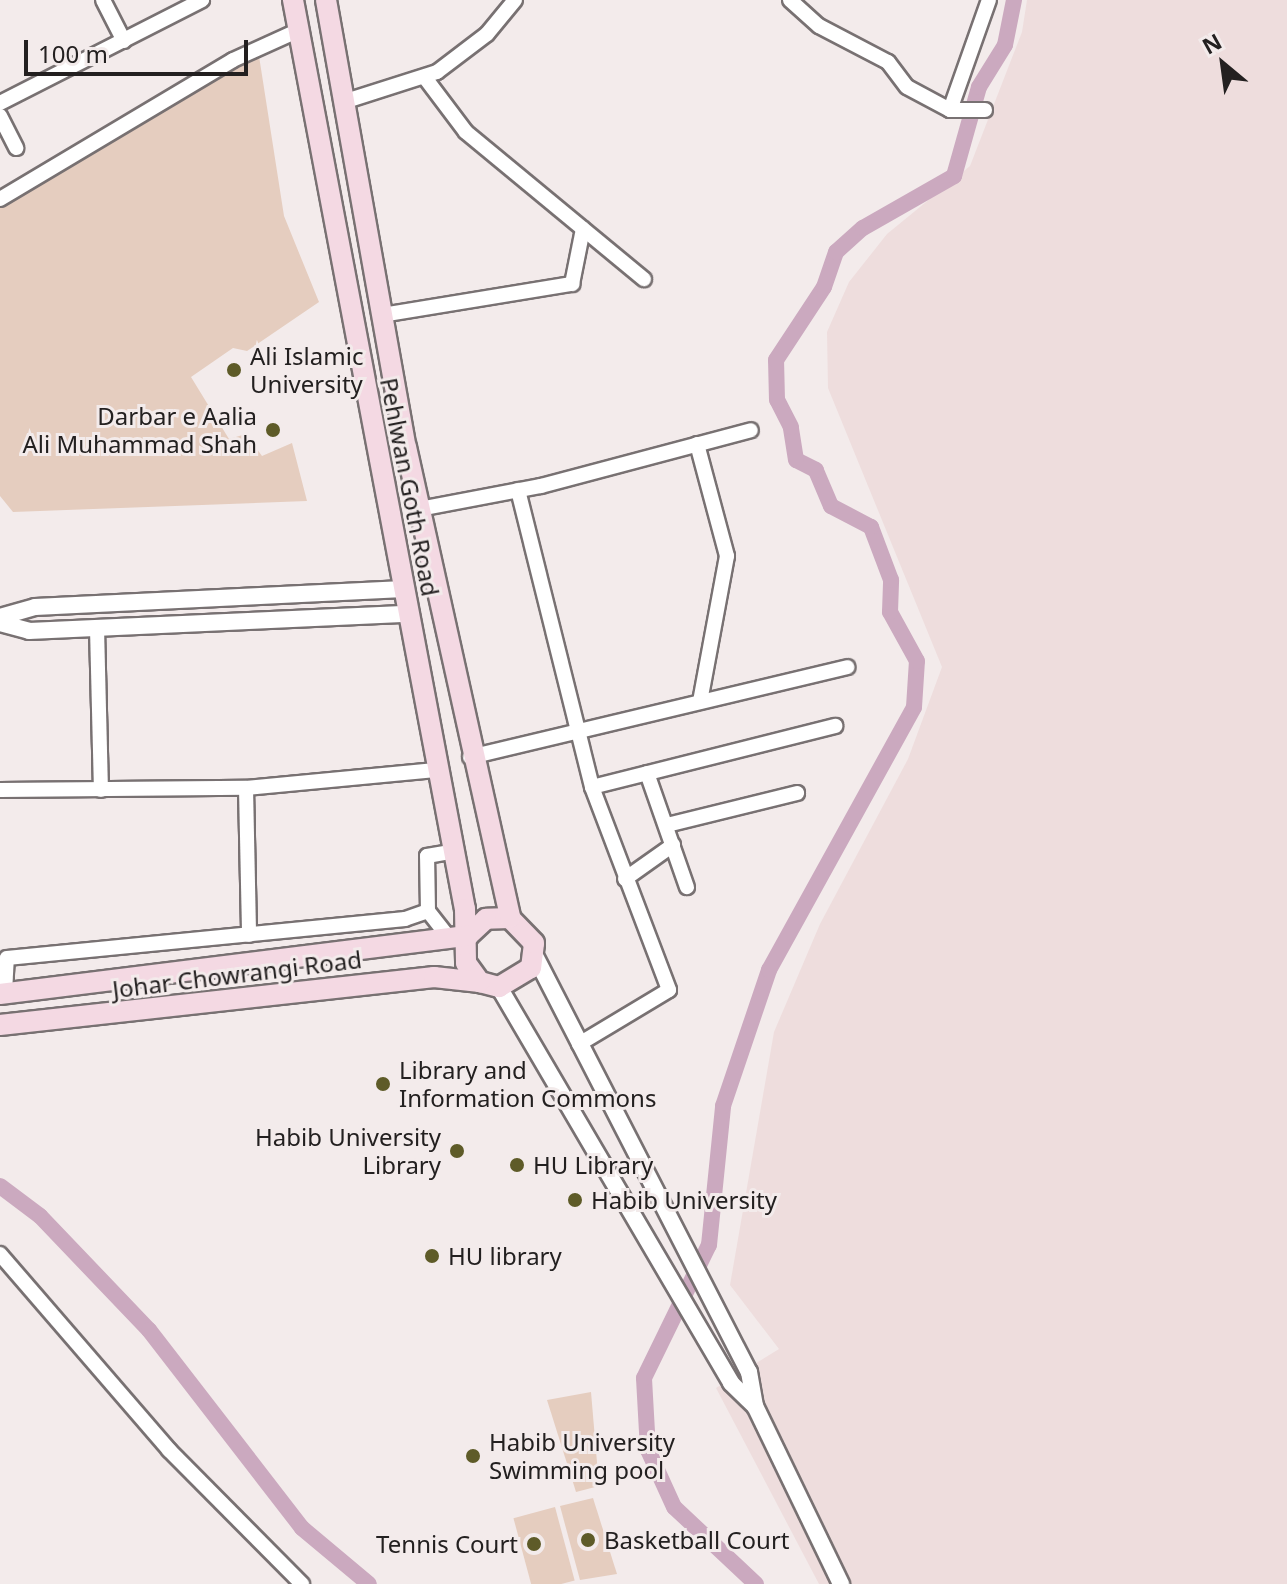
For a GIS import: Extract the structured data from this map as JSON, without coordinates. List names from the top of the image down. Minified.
{"streets":{"main road":["Pehlwan Goth Road","Johar Chowrangi Road"]},"crossings":[["Pehlwan Goth Road","Johar Chowrangi Road"]],"places":["Ali Islamic University","Darbar e Aalia Ali Muhammad Shah","Library and Information Commons","Habib University Library","HU Library","Habib University","HU library","Habib University Swimming pool","Basketball Court","Tennis Court"],"scale_bar":"100 m","north":"top left"}
